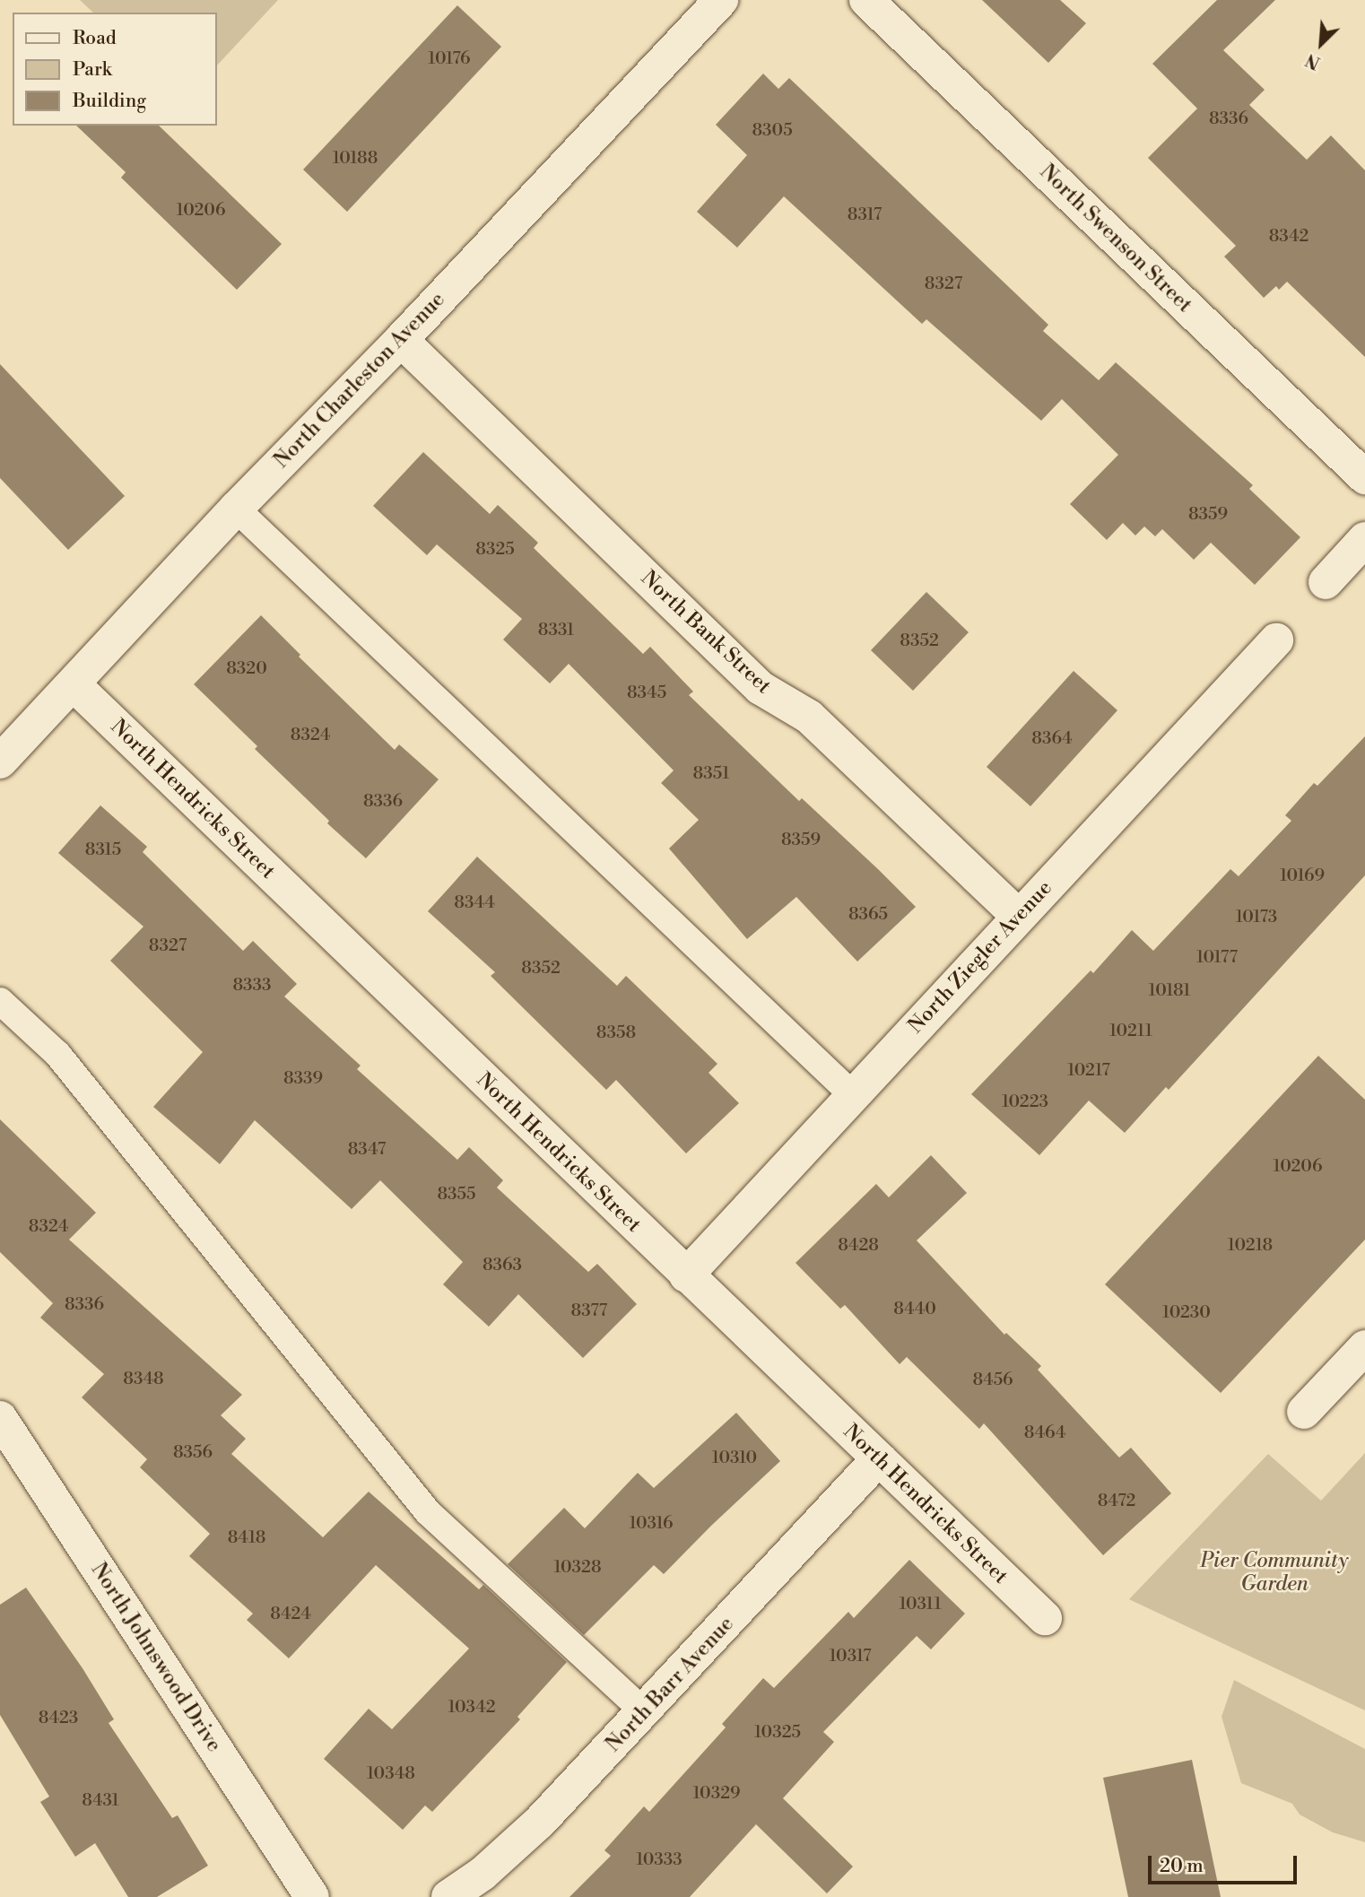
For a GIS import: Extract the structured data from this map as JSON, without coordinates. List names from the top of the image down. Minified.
{"streets":{"street":["North Swenson Street","North Charleston Avenue","North Bank Street","North Hendricks Street","North Ziegler Avenue","North Johnswood Drive","North Barr Avenue"]},"crossings":[["North Charleston Avenue","North Bank Street"],["North Charleston Avenue","North Hendricks Street"],["North Bank Street","North Ziegler Avenue"],["North Hendricks Street","North Ziegler Avenue"],["North Hendricks Street","North Barr Avenue"]],"parks":["Pier Community Garden"],"house_numbers":["10176","8336","8305","10188","10206","8317","8342","8327","8359","8325","8331","8352","8320","8345","8324","8364","8351","8336","8359","8315","10169","8344","8365","10173","8327","10177","8352","8333","10181","10211","8358","10217","8339","10223","8347","10206","8355","8324","8428","10218","8363","8336","8440","8377","10230","8348","8456","8464","8356","10310","8472","10316","8418","10328","10311","8424","10317","10342","8423","10325","10348","10329","8431","10333"],"legend":["Road","Park","Building"],"scale_bar":"20 m","north":"bottom left"}
